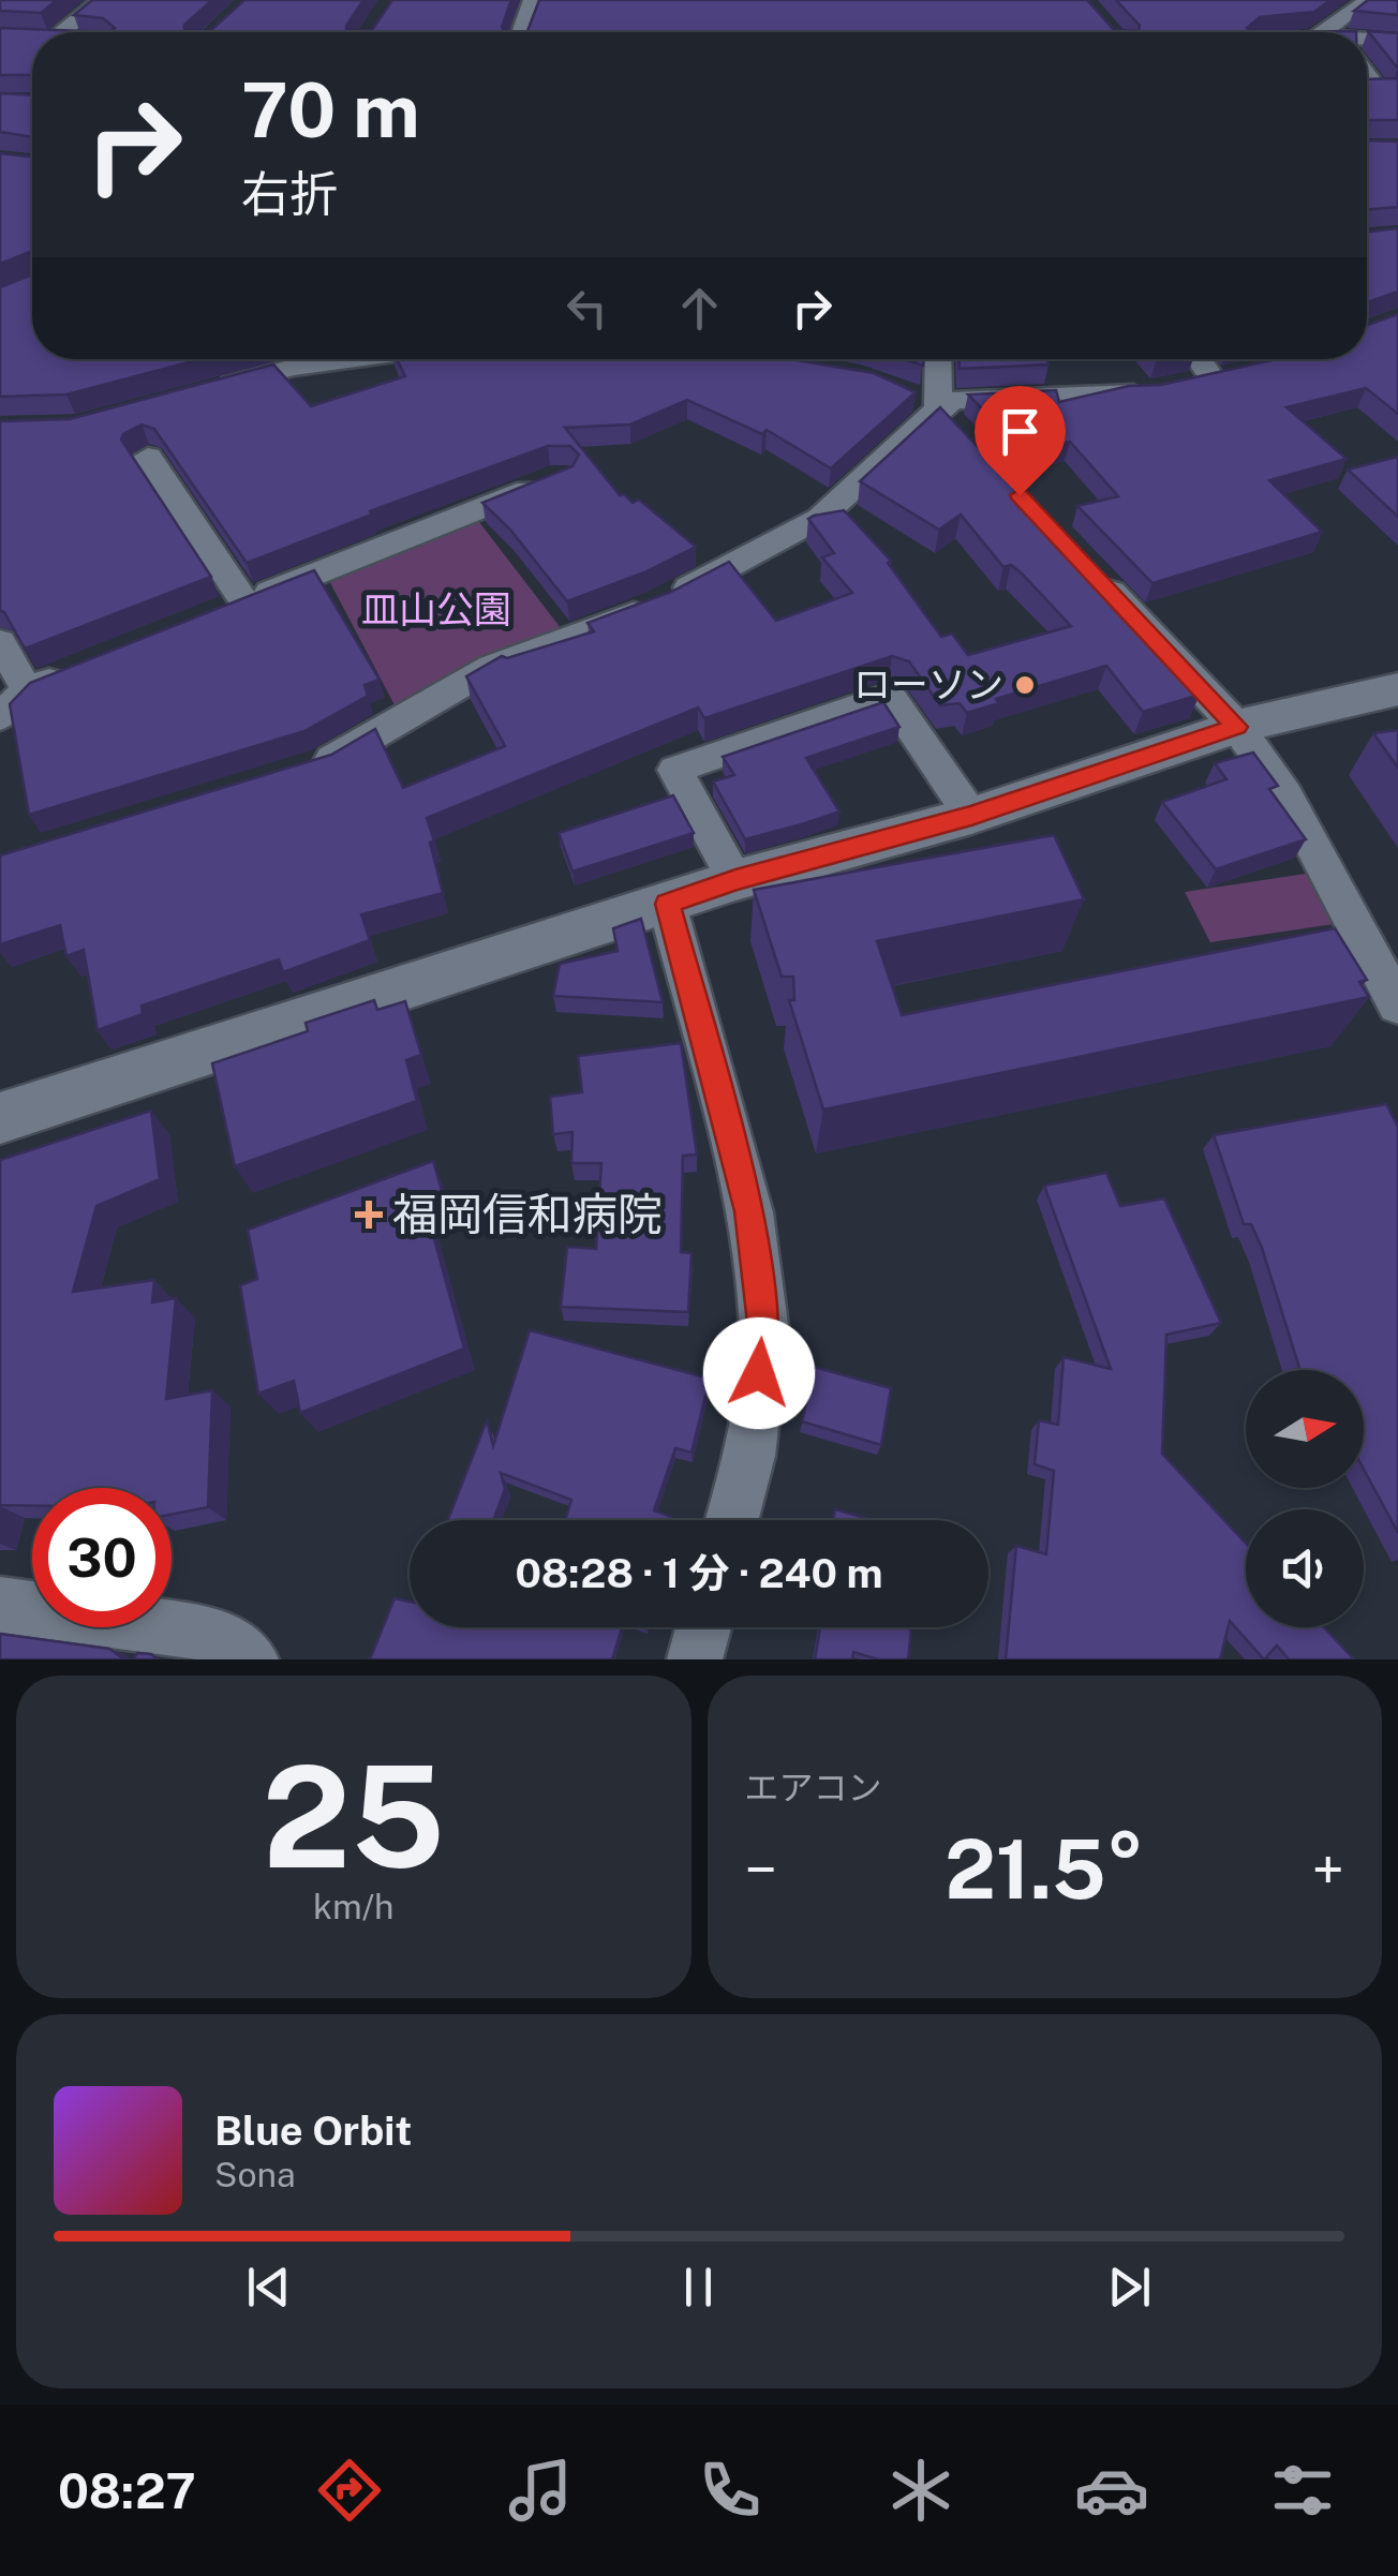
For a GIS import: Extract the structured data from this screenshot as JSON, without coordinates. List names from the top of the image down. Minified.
{"parks":["皿山公園"],"places":{"other":["ローソン"],"health":["福岡信和病院"]},"north":"right","page":{"turn":["70 m","右折"],"limit":"30","trip":"08:28 · 1 分 · 240 m","tile":[["25","km/h"],"エアコン"],"heat":["−","21.5°","+"],"song":["Blue Orbit","Sona"],"tabs":"08:27"}}
